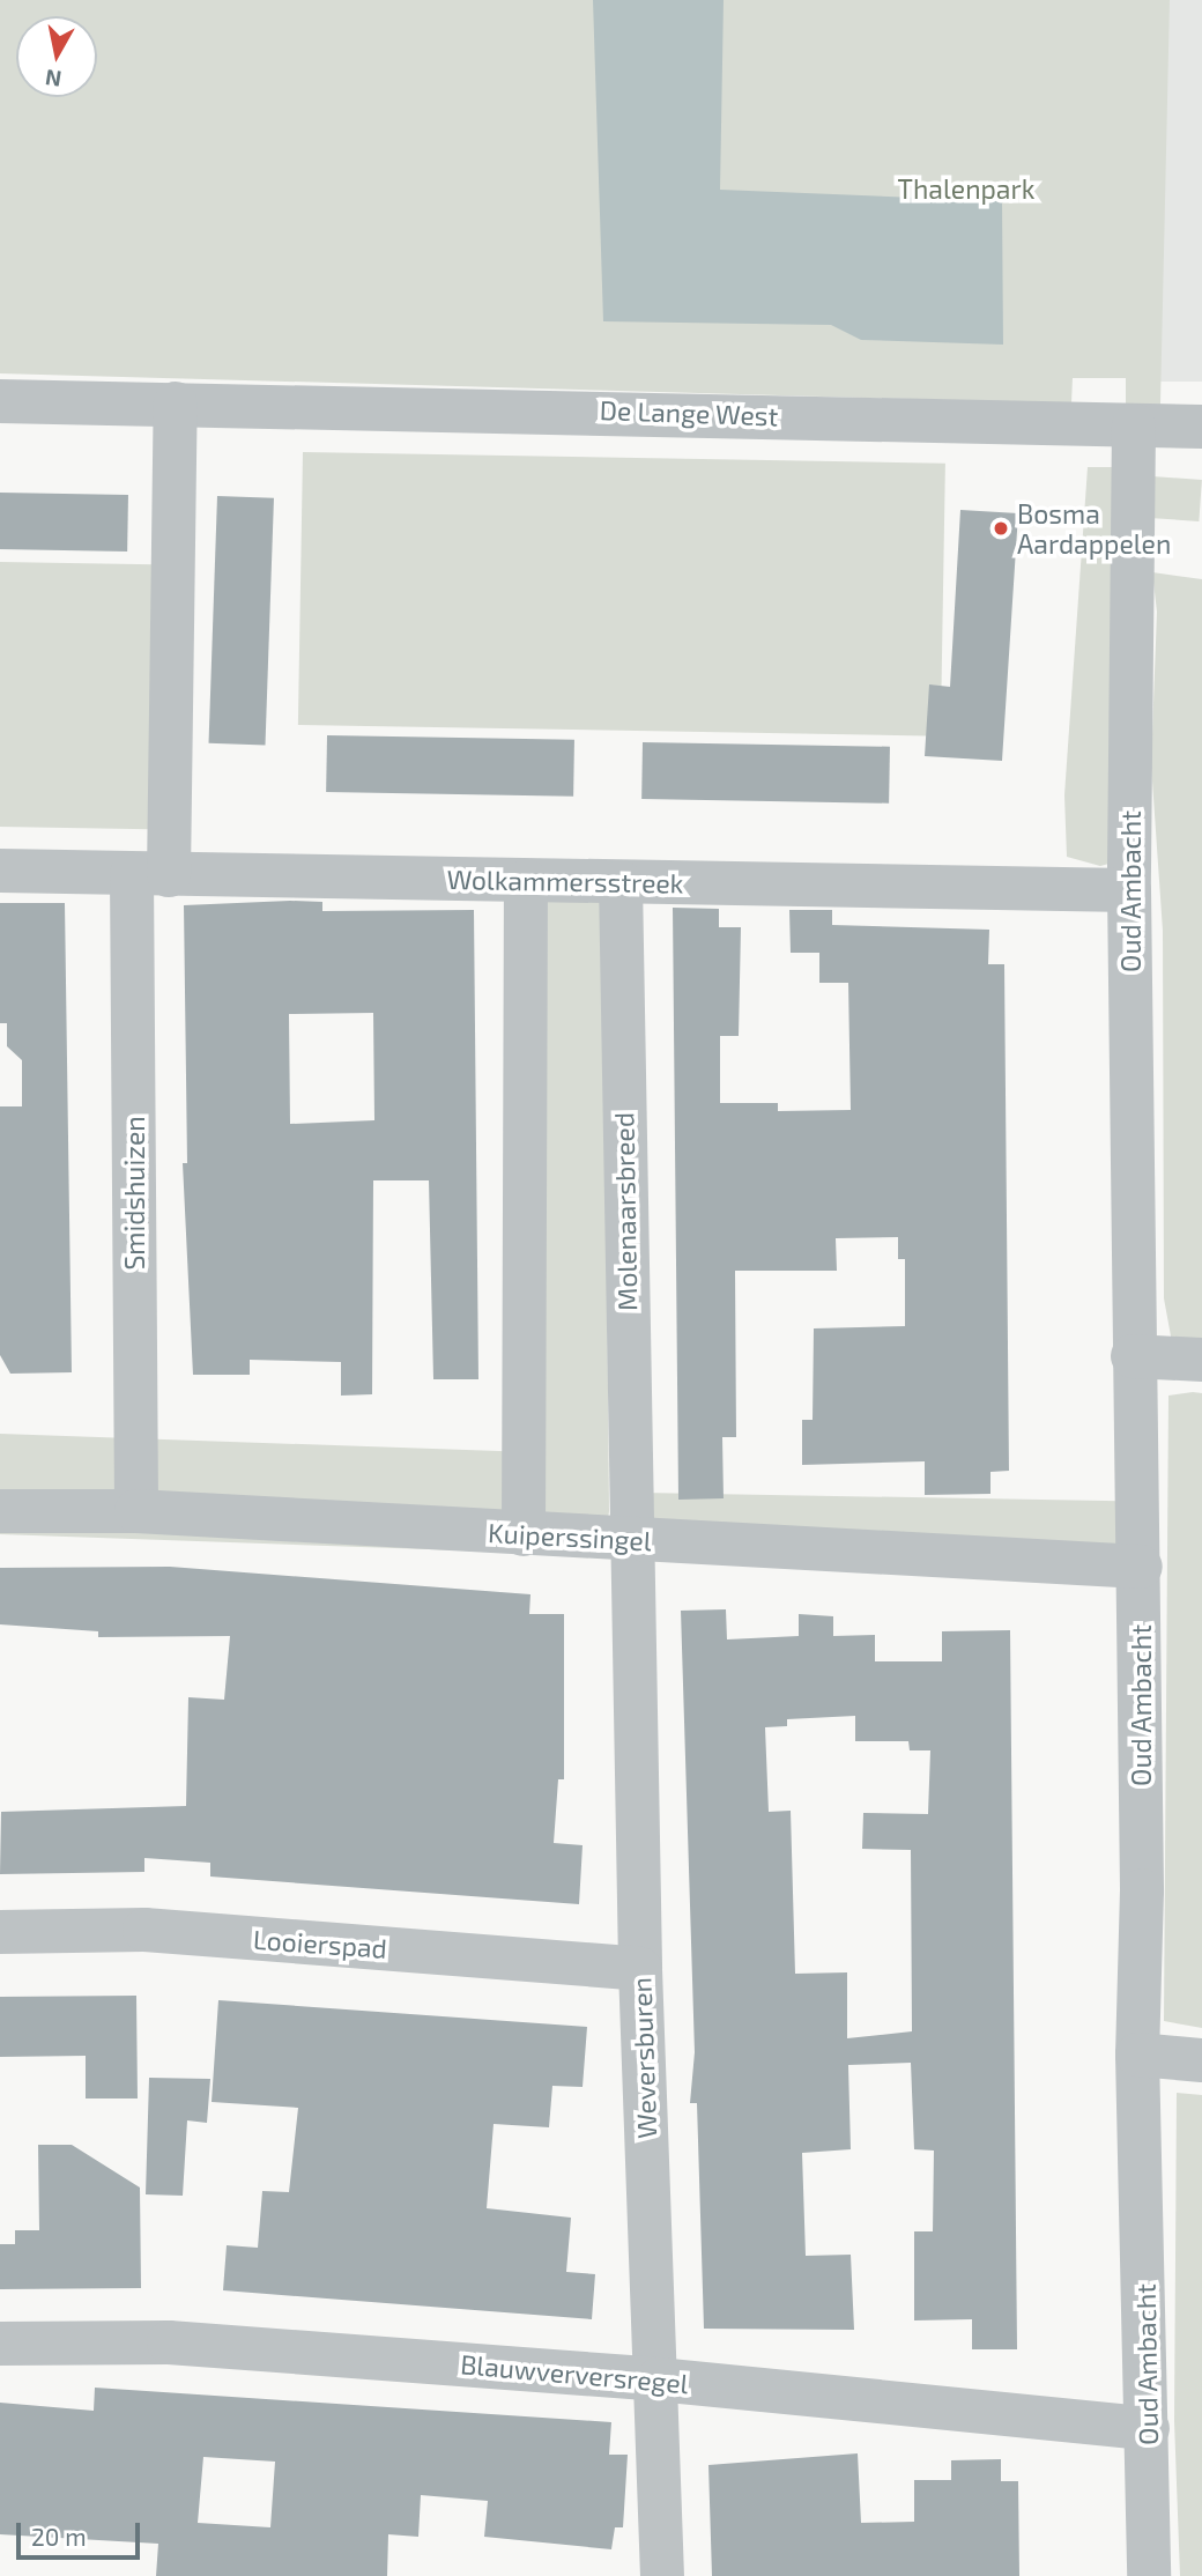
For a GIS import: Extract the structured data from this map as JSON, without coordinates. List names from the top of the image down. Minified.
{"streets":{"street":["De Lange West","Wolkammersstreek","Oud Ambacht","Smidshuizen","Molenaarsbreed","Kuiperssingel","Looierspad","Weversburen","Blauwverversregel"]},"crossings":[["De Lange West","Oud Ambacht"],["Wolkammersstreek","Oud Ambacht"],["Wolkammersstreek","Smidshuizen"],["Wolkammersstreek","Molenaarsbreed"],["Oud Ambacht","Kuiperssingel"],["Oud Ambacht","Blauwverversregel"],["Smidshuizen","Kuiperssingel"],["Molenaarsbreed","Kuiperssingel"],["Molenaarsbreed","Weversburen"],["Kuiperssingel","Weversburen"],["Looierspad","Weversburen"],["Weversburen","Blauwverversregel"]],"parks":["Thalenpark"],"places":["Bosma Aardappelen"],"scale_bar":"20 m","north":"bottom"}
